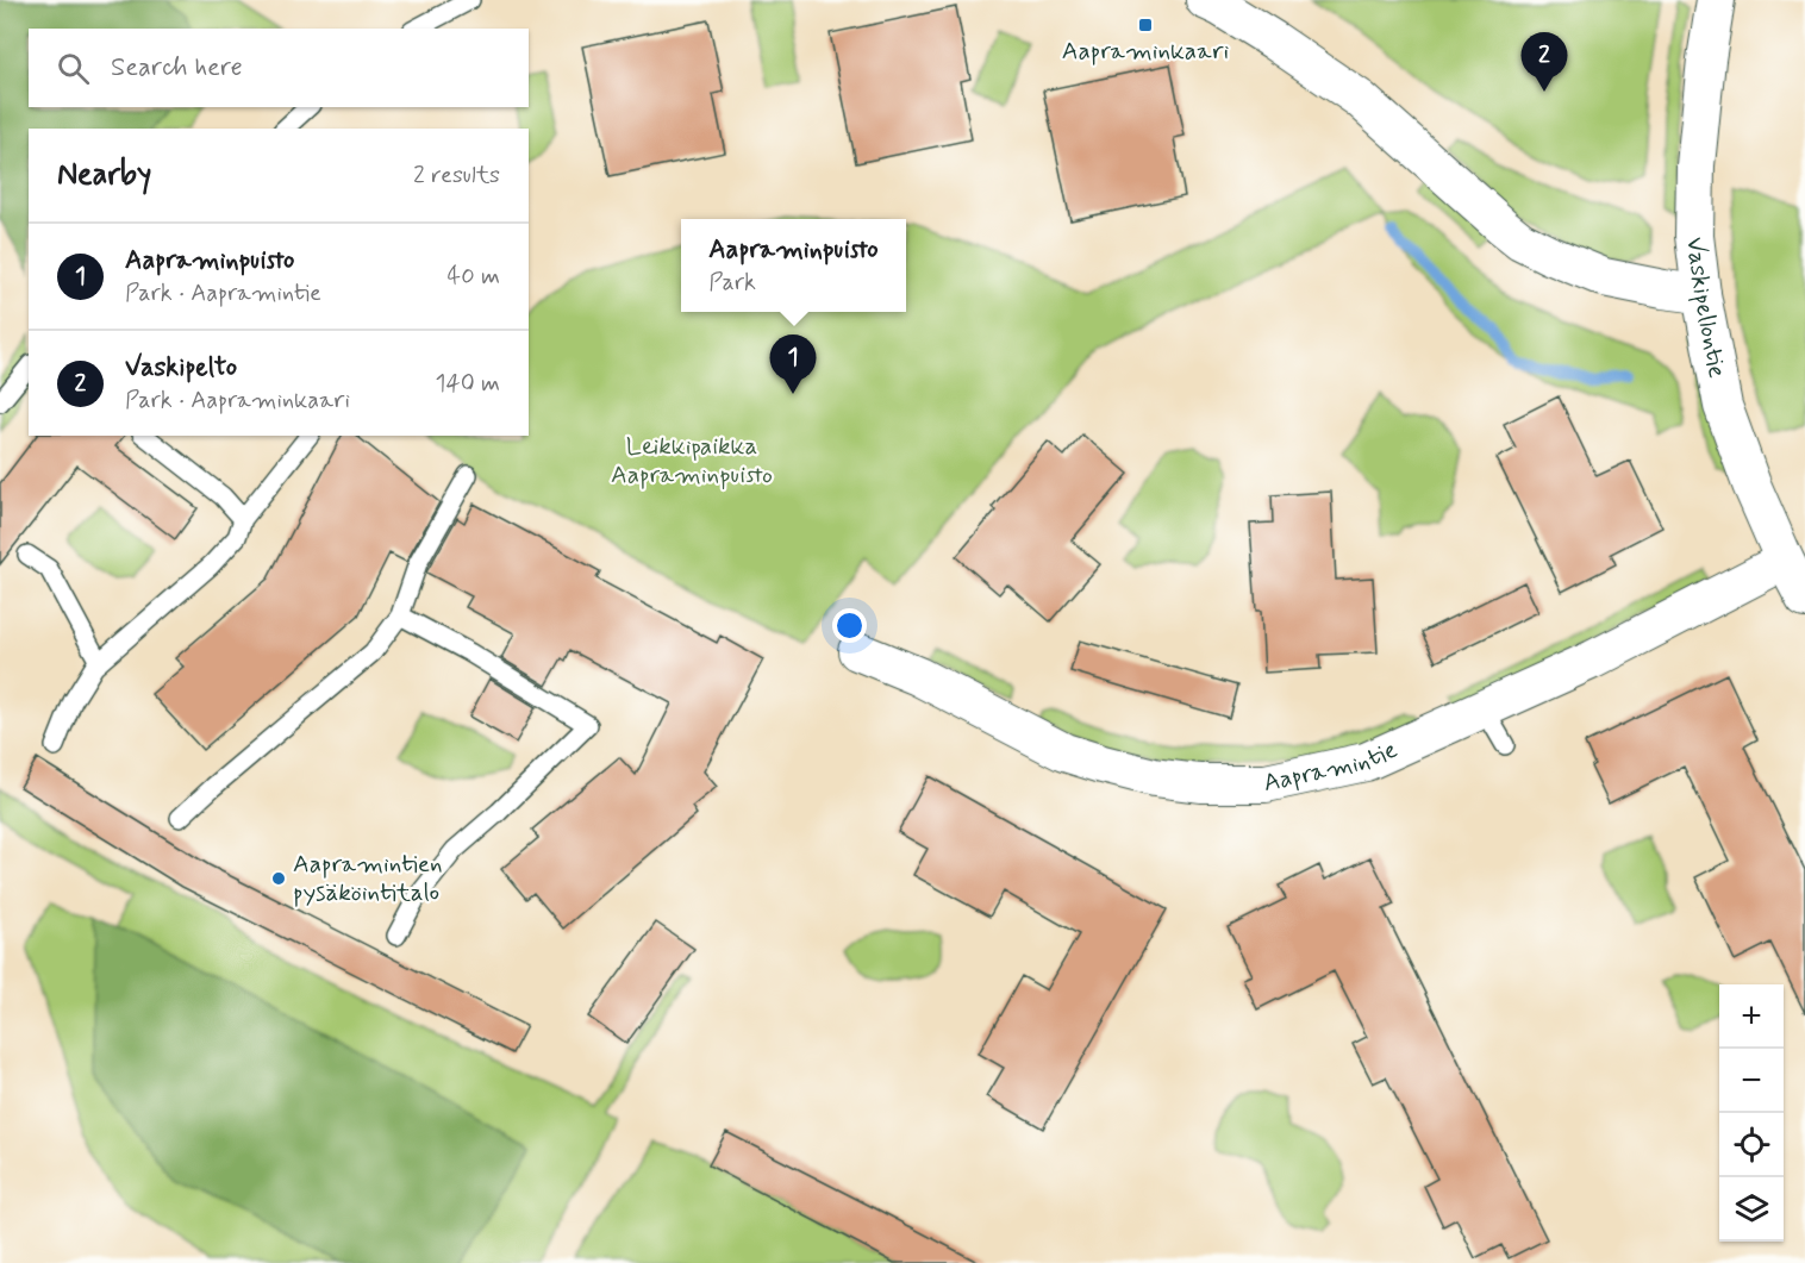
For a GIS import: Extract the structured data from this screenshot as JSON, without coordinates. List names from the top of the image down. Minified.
{"streets":{"street":["Vaskipellontie","Aapramintie"]},"crossings":[["Vaskipellontie","Aapramintie"]],"parks":["Leikkipaikka Aapraminpuisto"],"places":{"transit":["Aapraminkaari"],"other":["Aapramintien pysäköintitalo"]},"page":{"search":"Search here","pins":["2","1"],"heading":["Nearby","2 results"],"popup":["Aapraminpuisto","Park"],"list":[{"mark":"1","name":"Aapraminpuisto","note":"Park · Aapramintie","value":"40 m"},{"mark":"2","name":"Vaskipelto","note":"Park · Aapraminkaari","value":"140 m"}],"map_buttons":["+","−"]}}
